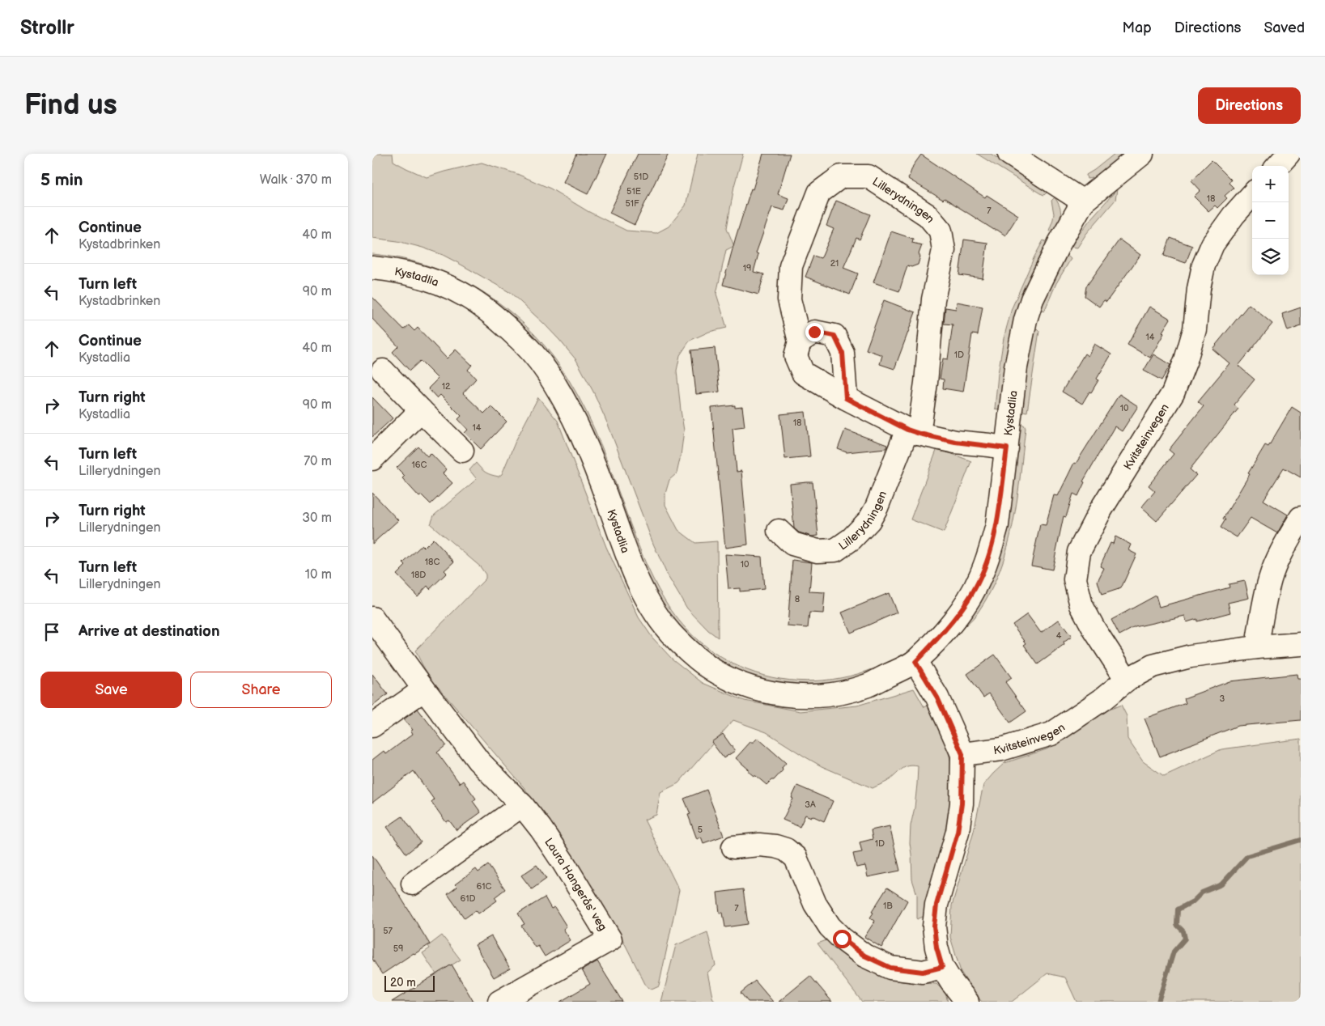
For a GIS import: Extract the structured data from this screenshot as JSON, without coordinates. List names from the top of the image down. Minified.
{"streets":{"street":["Lillerydningen","Kystadlia","Kvitsteinvegen","Laura Hangerås' veg"]},"crossings":[["Lillerydningen","Kystadlia"]],"house_numbers":["51D","51E","18","51F","7","21","19","14","1D","12","10","18","14","16C","18C","10","18D","8","4","3","3A","5","1D","61C","61D","1B","7","57","59"],"scale_bar":"20 m","page":{"header":"Strollr","nav":["Map","Directions","Saved"],"buttons":["Directions",["Save","Share"]],"title":"Find us","heading":["5 min","Walk · 370 m"],"map_buttons":["+","−"],"list":[["Continue","Kystadbrinken","40 m"],["Turn left","Kystadbrinken","90 m"],["Continue","Kystadlia","40 m"],["Turn right","Kystadlia","90 m"],["Turn left","Lillerydningen","70 m"],["Turn right","Lillerydningen","30 m"],["Turn left","Lillerydningen","10 m"],"Arrive at destination"],"scale":"20 m"}}
